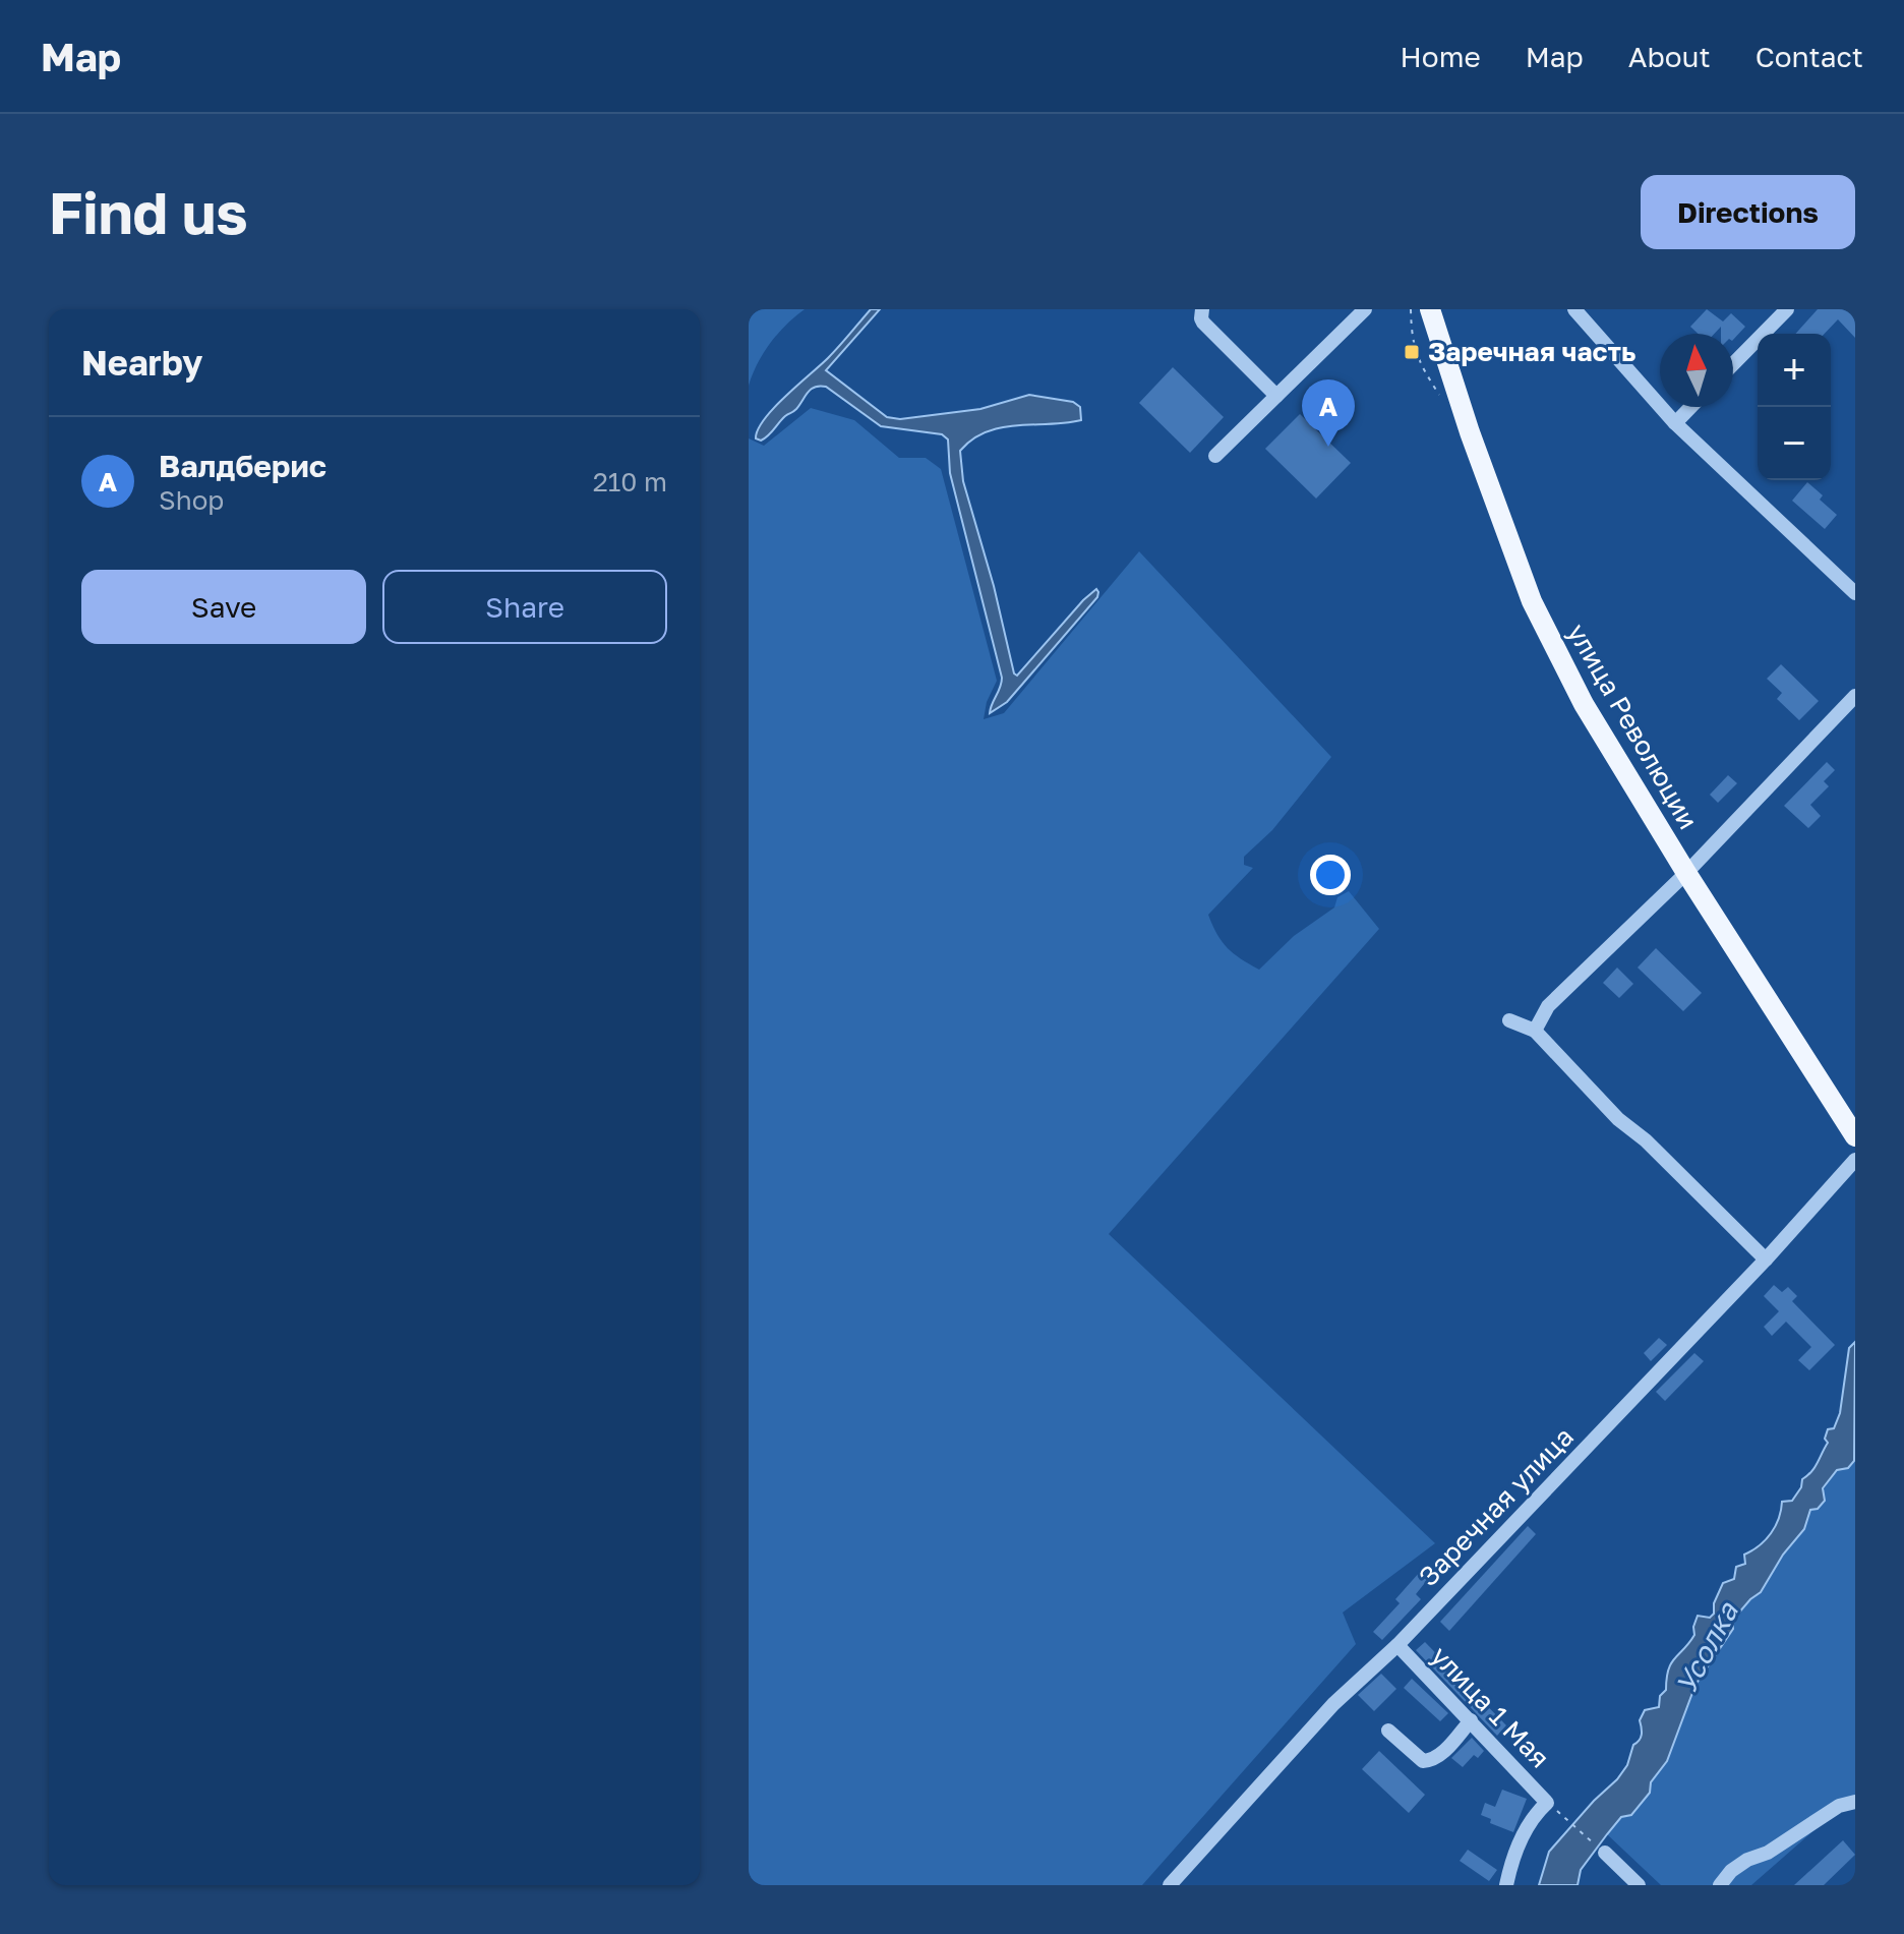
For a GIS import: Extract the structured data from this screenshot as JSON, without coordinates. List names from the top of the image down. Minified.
{"streets":{"main road":["улица Революции"],"street":["Заречная улица","улица 1 Мая"]},"crossings":[["Заречная улица","улица 1 Мая"]],"water":["Усолка"],"places":{"transit":["Заречная часть"]},"north":"top","page":{"header":"Map","nav":["Home","Map","About","Contact"],"buttons":["Directions",["Save","Share"]],"title":"Find us","heading":"Nearby","map_buttons":["+","−"],"pins":"A","list":[{"mark":"A","name":"Валдберис","note":"Shop","value":"210 m"}]}}
